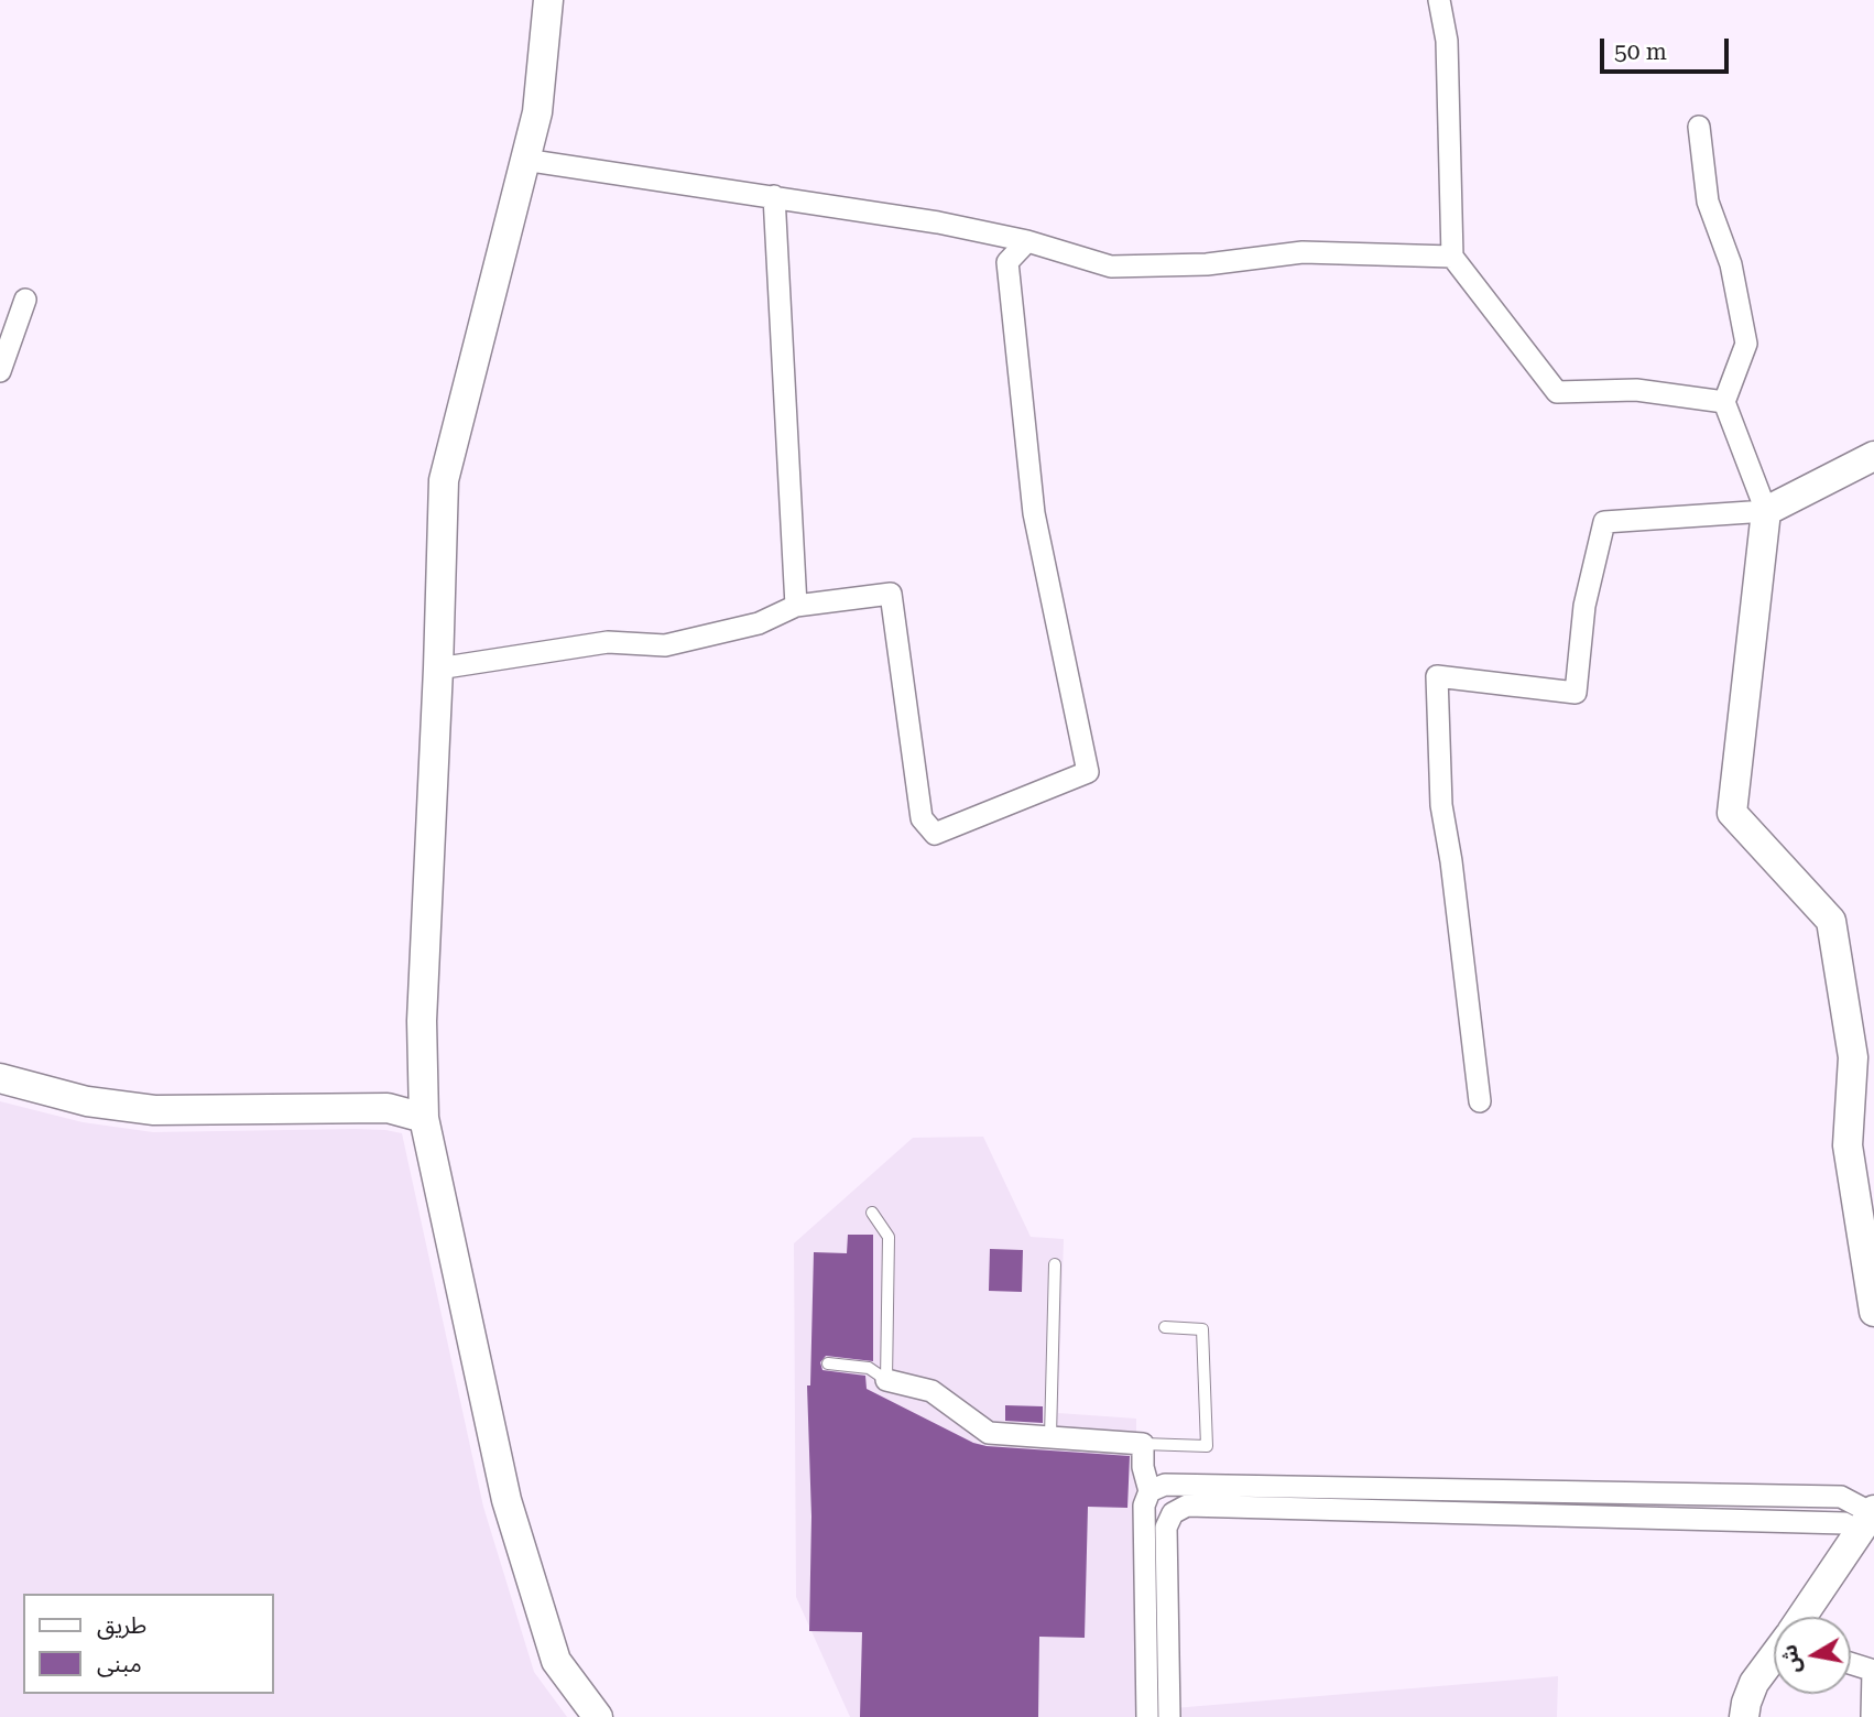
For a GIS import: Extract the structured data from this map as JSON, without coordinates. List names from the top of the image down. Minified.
{"legend":["طريق","مبنى"],"scale_bar":"50 m","north":"left"}
